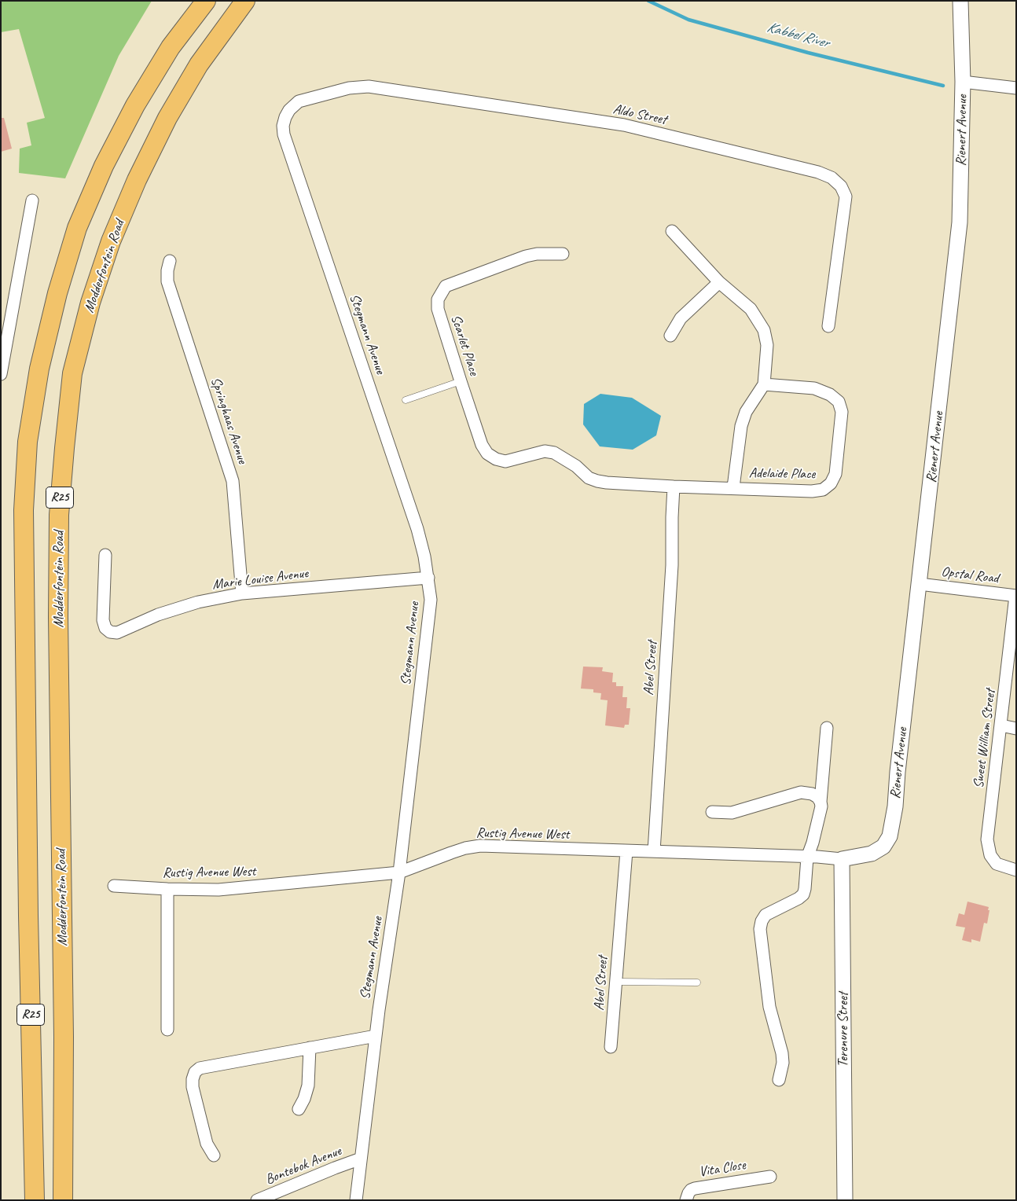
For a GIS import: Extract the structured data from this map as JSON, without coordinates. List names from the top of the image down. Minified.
{"streets":{"main road":["Modderfontein Road","R25"],"street":["Aldo Street","Rienert Avenue","Stegmann Avenue","Scarlet Place","Springhaas Avenue","Adelaide Place","Opstal Road","Marie Louise Avenue","Abel Street","Sweet William Street","Rustig Avenue West","Terenure Street","Bontebok Avenue","Vita Close"]},"crossings":[["Aldo Street","Stegmann Avenue"],["Rienert Avenue","Opstal Road"],["Rienert Avenue","Rustig Avenue West"],["Rienert Avenue","Terenure Street"],["Stegmann Avenue","Marie Louise Avenue"],["Stegmann Avenue","Rustig Avenue West"],["Stegmann Avenue","Bontebok Avenue"],["Scarlet Place","Adelaide Place"],["Springhaas Avenue","Marie Louise Avenue"],["Adelaide Place","Abel Street"],["Opstal Road","Sweet William Street"],["Abel Street","Rustig Avenue West"],["Rustig Avenue West","Terenure Street"]],"water":["Kabbel River"]}
